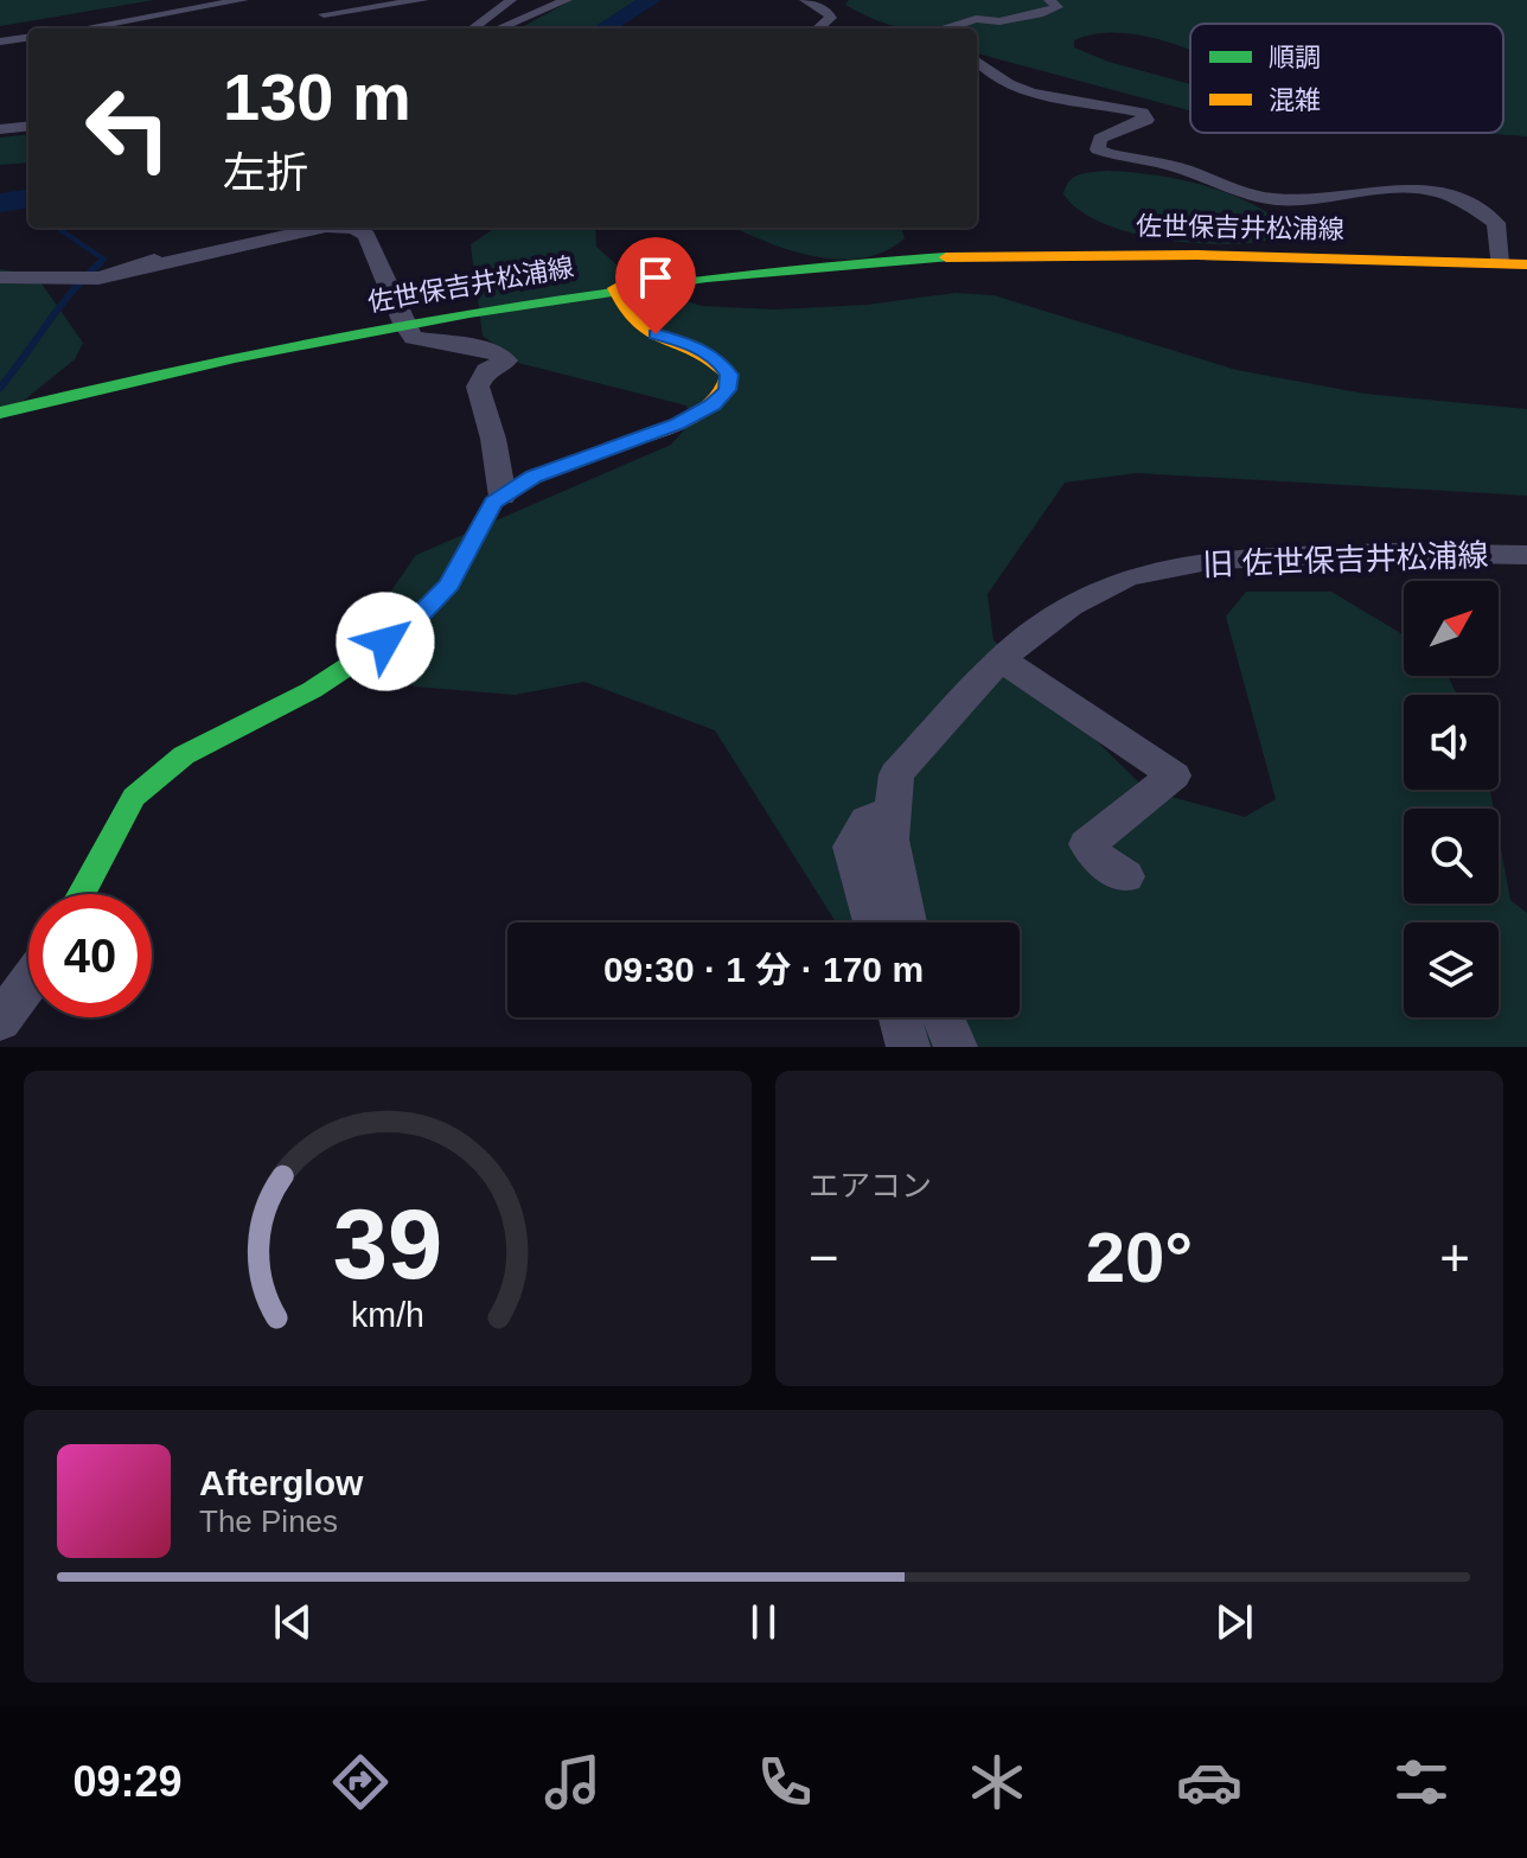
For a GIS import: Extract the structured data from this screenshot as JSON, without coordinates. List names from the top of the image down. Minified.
{"streets":{"main road":["佐世保吉井松浦線"],"street":["旧 佐世保吉井松浦線"]},"legend":["順調","混雑"],"north":"top right","page":{"turn":["130 m","左折"],"limit":"40","trip":"09:30 · 1 分 · 170 m","tile":"エアコン","heat":["−","20°","+"],"song":["Afterglow","The Pines"],"tabs":"09:29","gauge":["39","km/h"]}}
